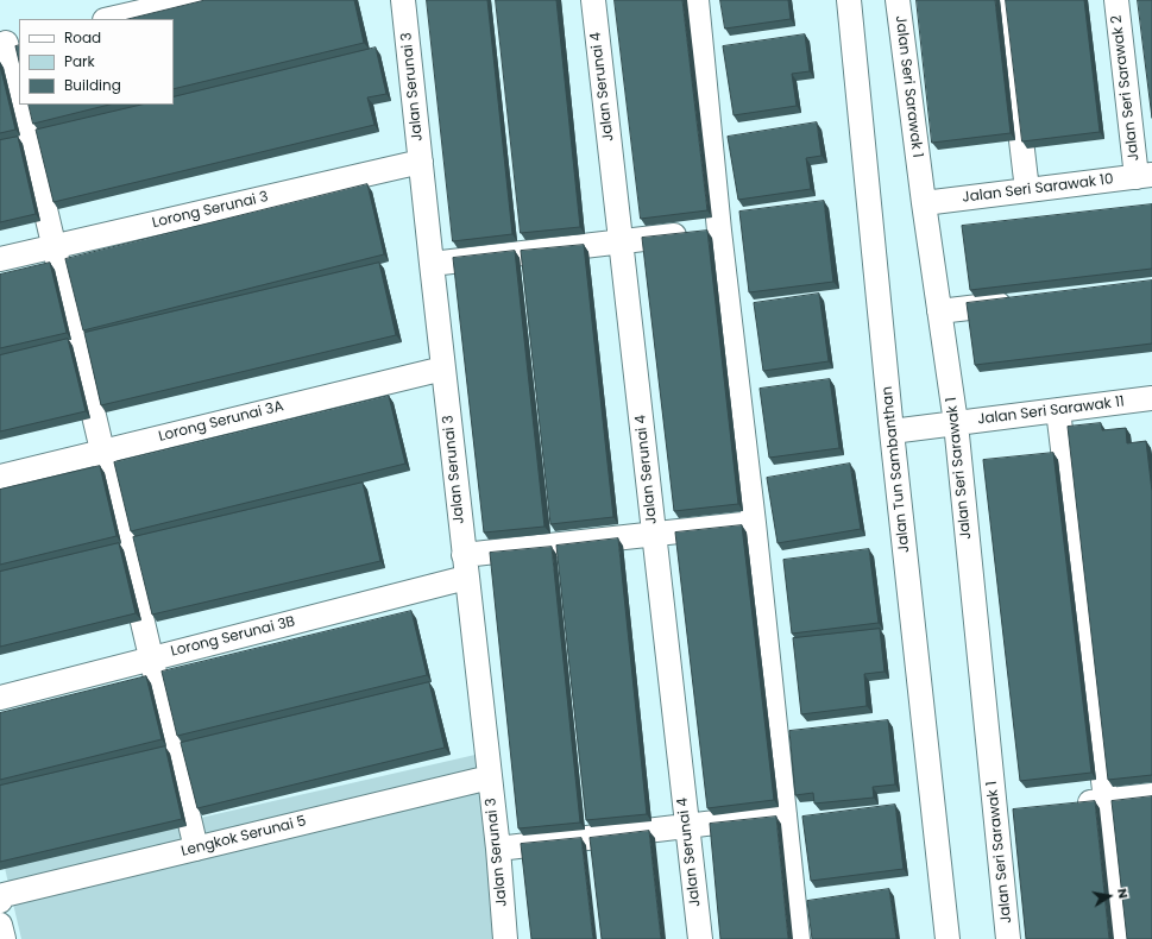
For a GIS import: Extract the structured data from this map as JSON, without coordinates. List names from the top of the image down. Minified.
{"streets":{"street":["Jalan Serunai 3","Jalan Serunai 4","Jalan Seri Sarawak 1","Jalan Seri Sarawak 2","Jalan Seri Sarawak 10","Lorong Serunai 3","Jalan Seri Sarawak 11","Lorong Serunai 3A","Jalan Tun Sambanthan","Lorong Serunai 3B","Lengkok Serunai 5"]},"crossings":[["Jalan Serunai 3","Lorong Serunai 3"],["Jalan Serunai 3","Lorong Serunai 3A"],["Jalan Serunai 3","Lorong Serunai 3B"],["Jalan Serunai 3","Lengkok Serunai 5"],["Jalan Serunai 4","Lorong Serunai 3B"],["Jalan Seri Sarawak 1","Jalan Seri Sarawak 10"],["Jalan Seri Sarawak 1","Jalan Seri Sarawak 11"],["Jalan Seri Sarawak 2","Jalan Seri Sarawak 10"],["Jalan Seri Sarawak 11","Jalan Tun Sambanthan"]],"legend":["Road","Park","Building"],"north":"right"}
